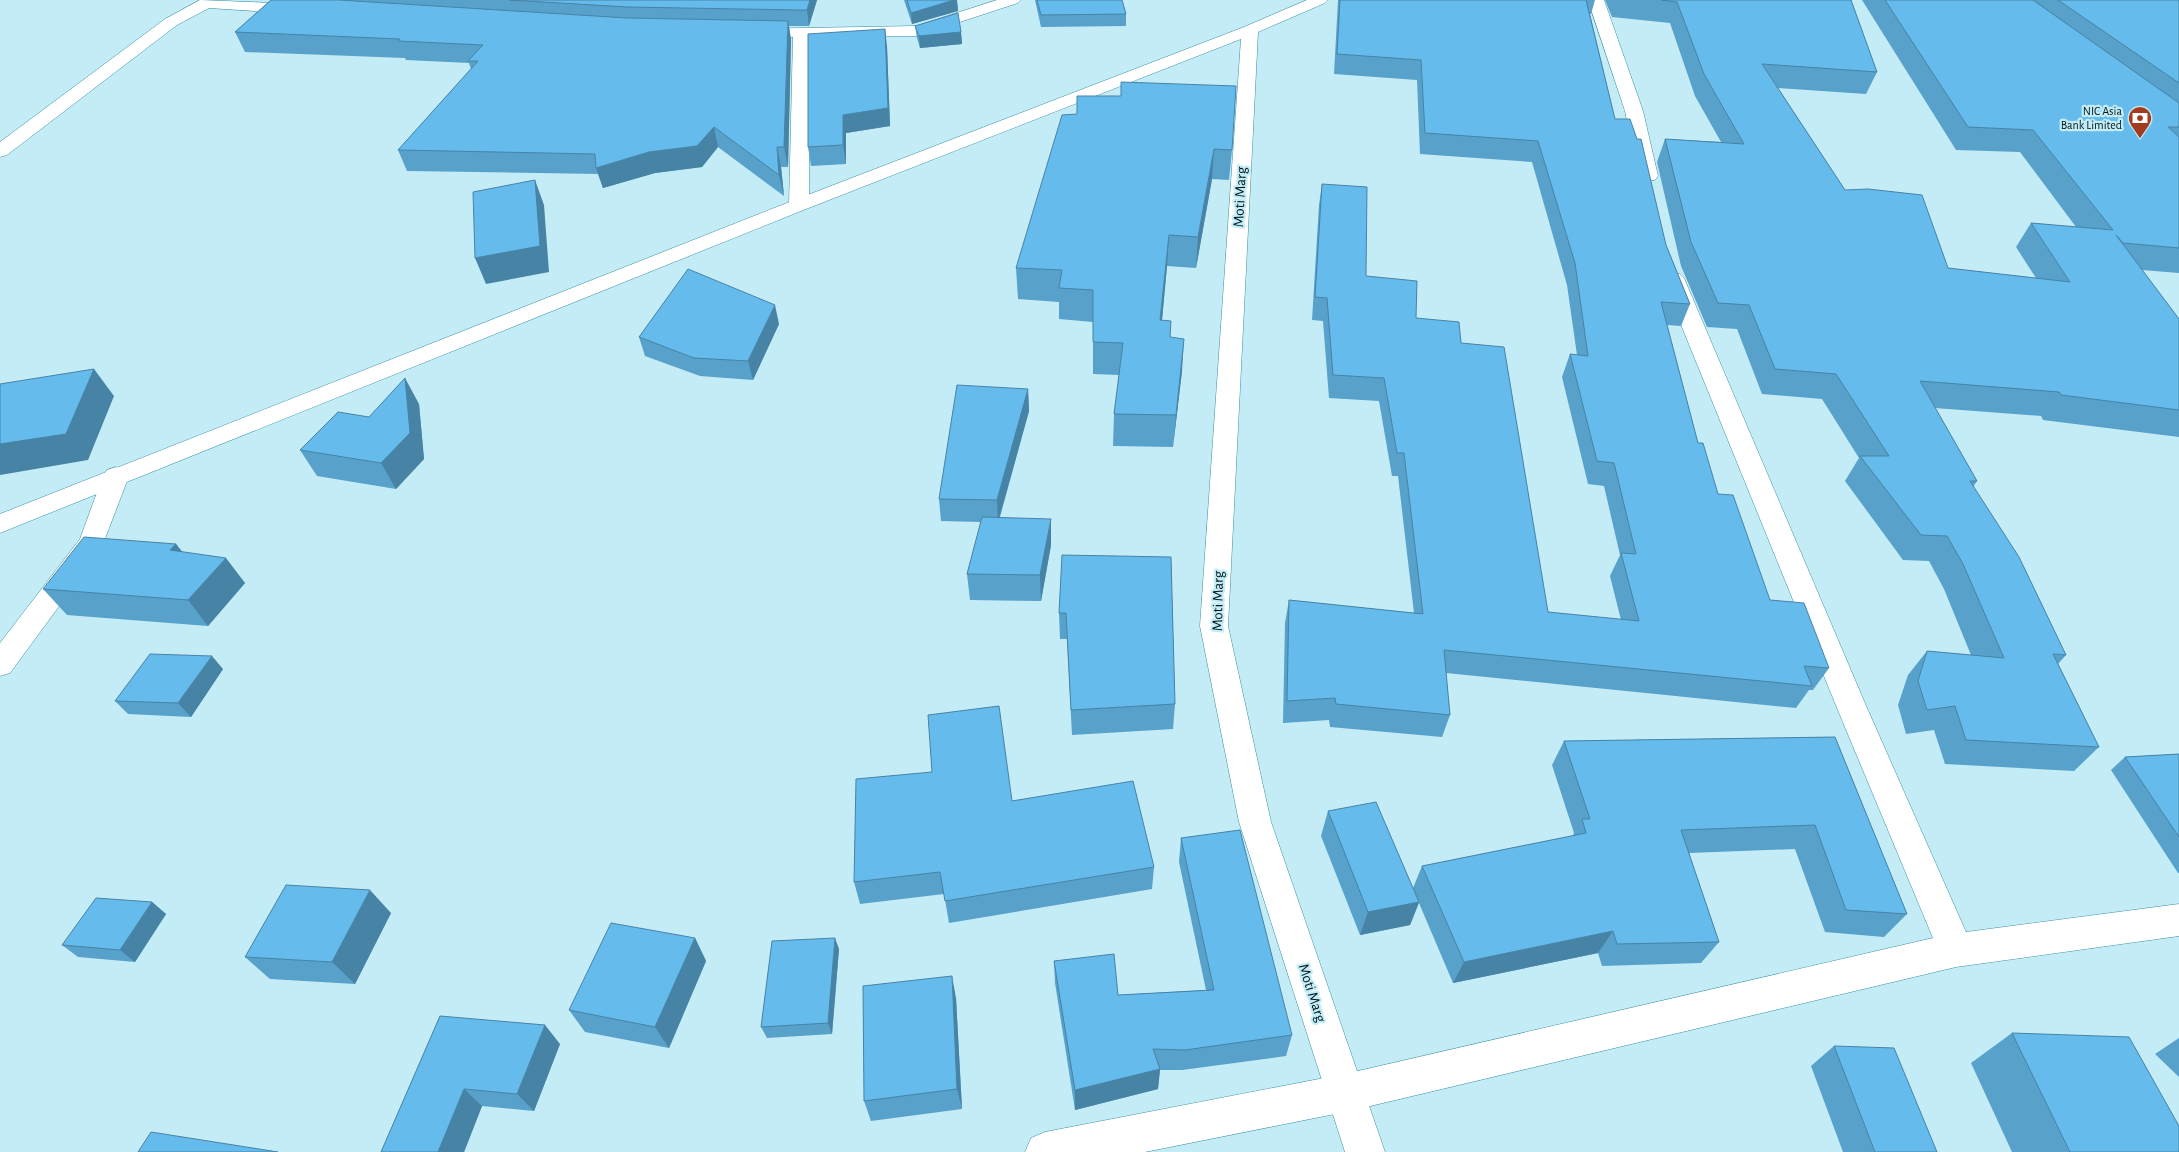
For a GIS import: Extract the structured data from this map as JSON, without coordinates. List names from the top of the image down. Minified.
{"streets":{"street":["Moti Marg"]},"places":{"bank":["NIC Asia Bank Limited"]}}
